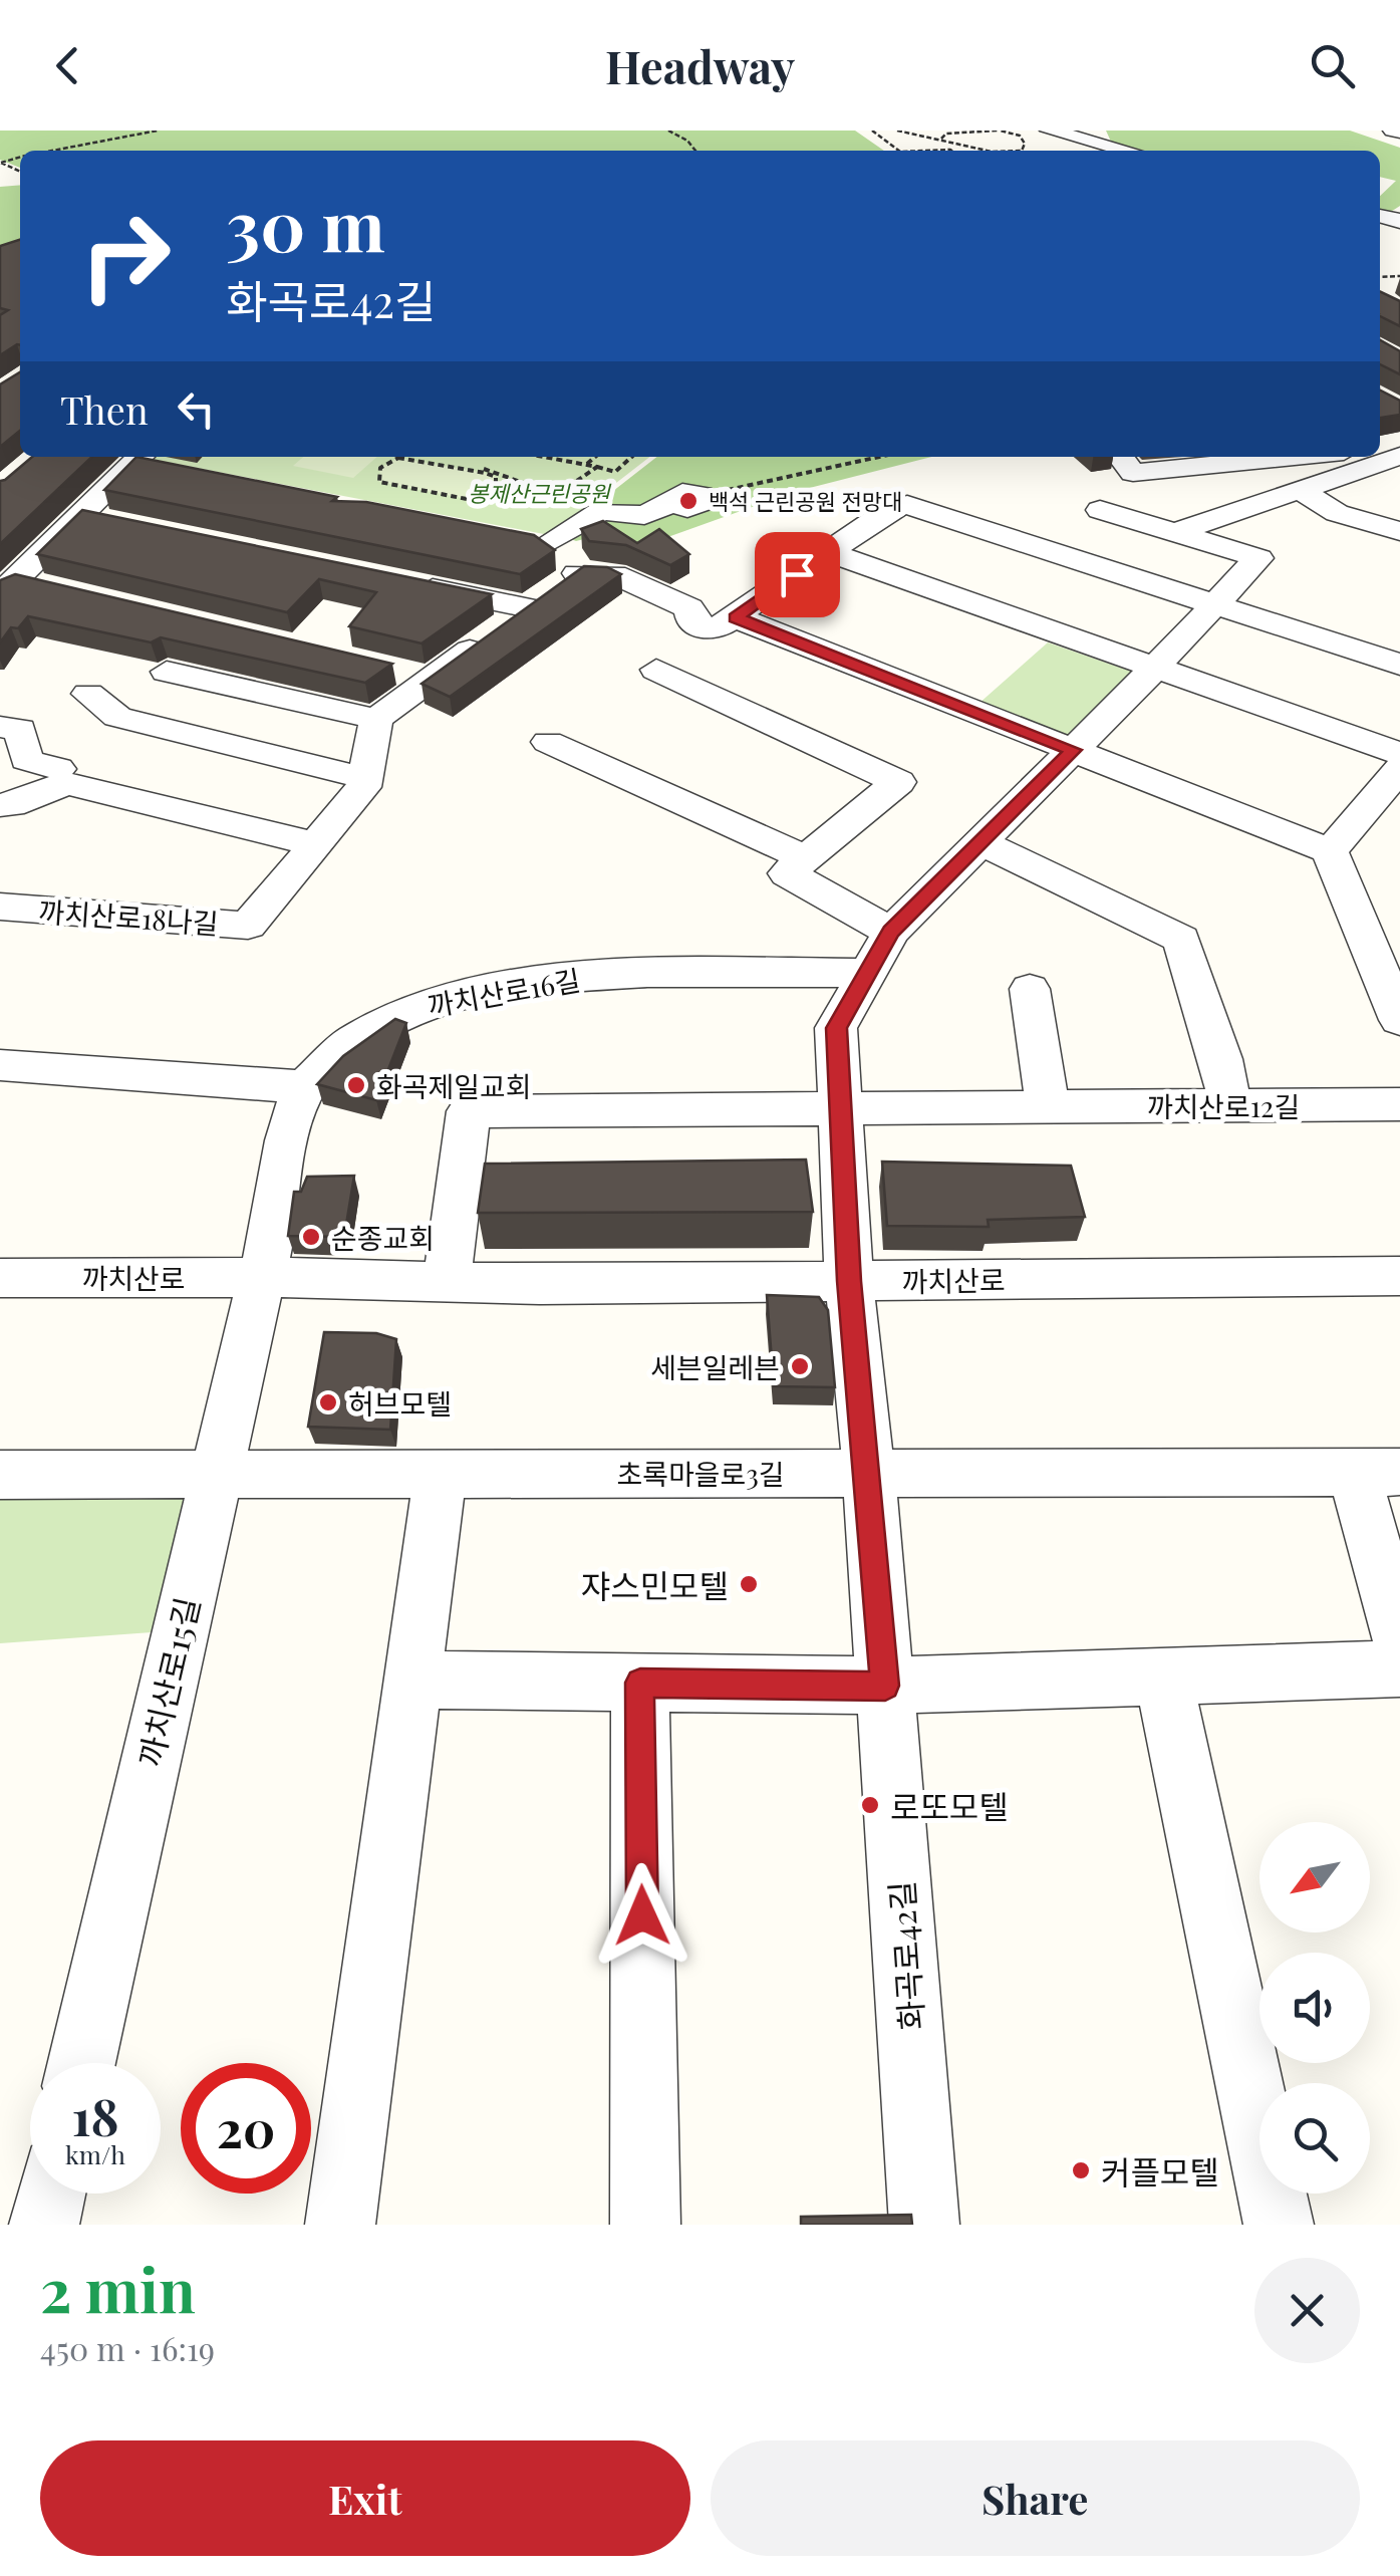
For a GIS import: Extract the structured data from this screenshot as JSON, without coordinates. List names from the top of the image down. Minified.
{"streets":{"street":["까치산로18나길","까치산로16길","까치산로12길","까치산로","초록마을로3길","까치산로15길","화곡로42길"]},"crossings":[["까치산로16길","까치산로"],["까치산로16길","까치산로15길"],["까치산로16길","화곡로42길"],["까치산로12길","화곡로42길"],["까치산로","까치산로15길"],["까치산로","화곡로42길"],["초록마을로3길","까치산로15길"],["초록마을로3길","화곡로42길"]],"parks":["봉제산근린공원"],"places":["백석 근린공원 전망대","화곡제일교회","순종교회","세븐일레븐","허브모텔","쟈스민모텔","로또모텔","커플모텔"],"north":"bottom left","page":{"header":"Headway","turn":["30 m","화곡로42길"],"then":"Then","speed":"18 km/h","limit":"20","heading":["2 min","450 m · 16:19"],"buttons":["Exit","Share"]}}
